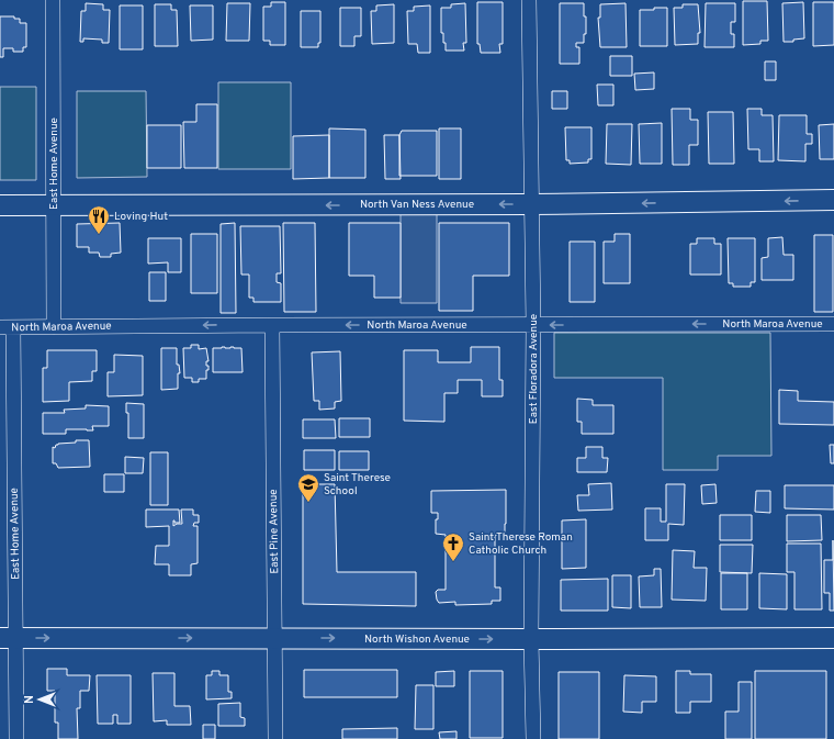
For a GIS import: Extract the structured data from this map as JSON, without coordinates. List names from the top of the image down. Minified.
{"streets":{"main road":["North Van Ness Avenue","North Wishon Avenue"],"street":["East Home Avenue","North Maroa Avenue","East Floradora Avenue","East Pine Avenue"]},"crossings":[["East Home Avenue","North Van Ness Avenue"],["East Home Avenue","North Maroa Avenue"],["East Home Avenue","North Wishon Avenue"],["North Van Ness Avenue","East Floradora Avenue"],["North Maroa Avenue","East Floradora Avenue"],["North Maroa Avenue","East Pine Avenue"],["East Floradora Avenue","North Wishon Avenue"],["East Pine Avenue","North Wishon Avenue"]],"one_way":["North Van Ness Avenue","North Maroa Avenue","North Wishon Avenue"],"places":{"restaurant":["Loving Hut"],"school or university":["Saint Therese School"],"church":["Saint Therese Roman Catholic Church"]},"north":"left"}
